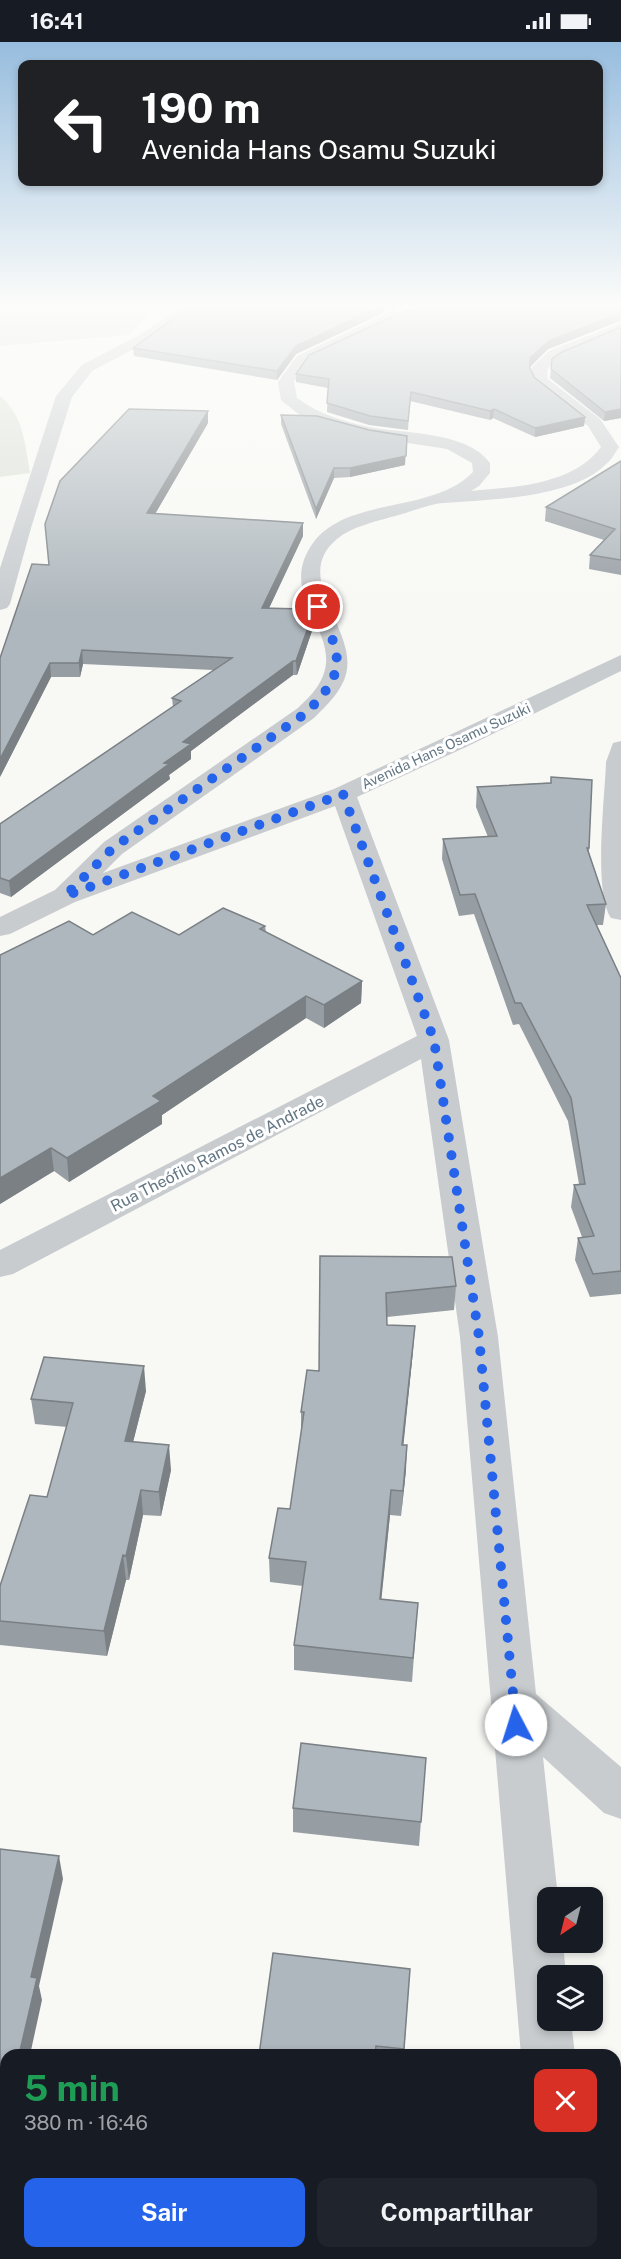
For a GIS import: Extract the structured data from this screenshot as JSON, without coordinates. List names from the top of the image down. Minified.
{"streets":{"street":["Avenida Hans Osamu Suzuki","Rua Theófilo Ramos de Andrade"]},"north":"bottom left","page":{"status":"16:41","turn":["190 m","Avenida Hans Osamu Suzuki"],"heading":["5 min","380 m · 16:46"],"buttons":["Sair","Compartilhar"]}}
